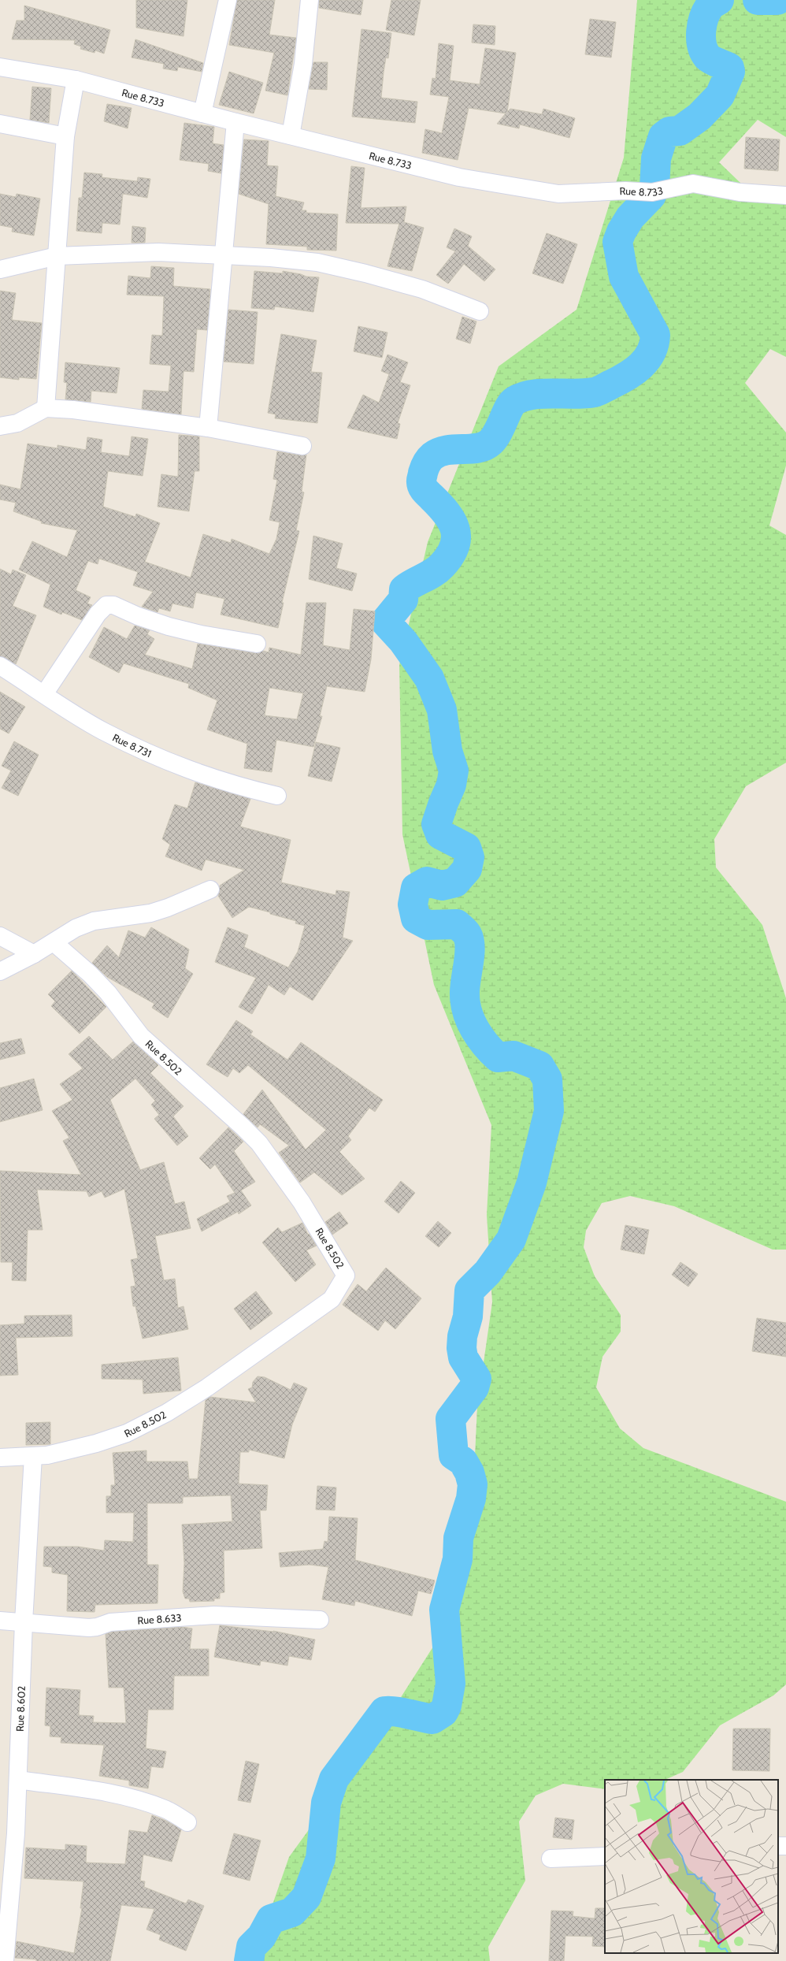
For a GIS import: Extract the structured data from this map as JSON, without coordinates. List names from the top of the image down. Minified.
{"streets":{"street":["Rue 8.733","Rue 8.731","Rue 8.502","Rue 8.633","Rue 8.602"]},"crossings":[["Rue 8.502","Rue 8.602"],["Rue 8.633","Rue 8.602"]]}
